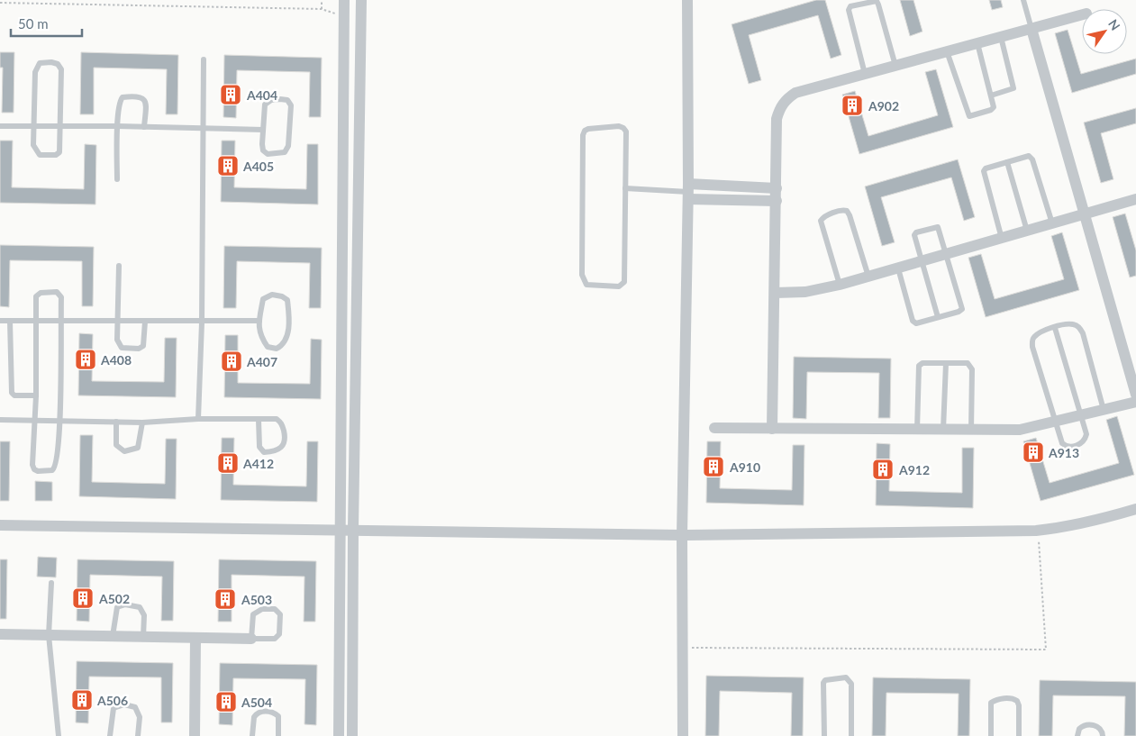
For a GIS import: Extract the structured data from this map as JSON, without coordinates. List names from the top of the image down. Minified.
{"places":{"building":["A404","A902","A405","A408","A407","A913","A412","A910","A912","A502","A503","A506","A504"]},"scale_bar":"50 m","north":"top right"}
